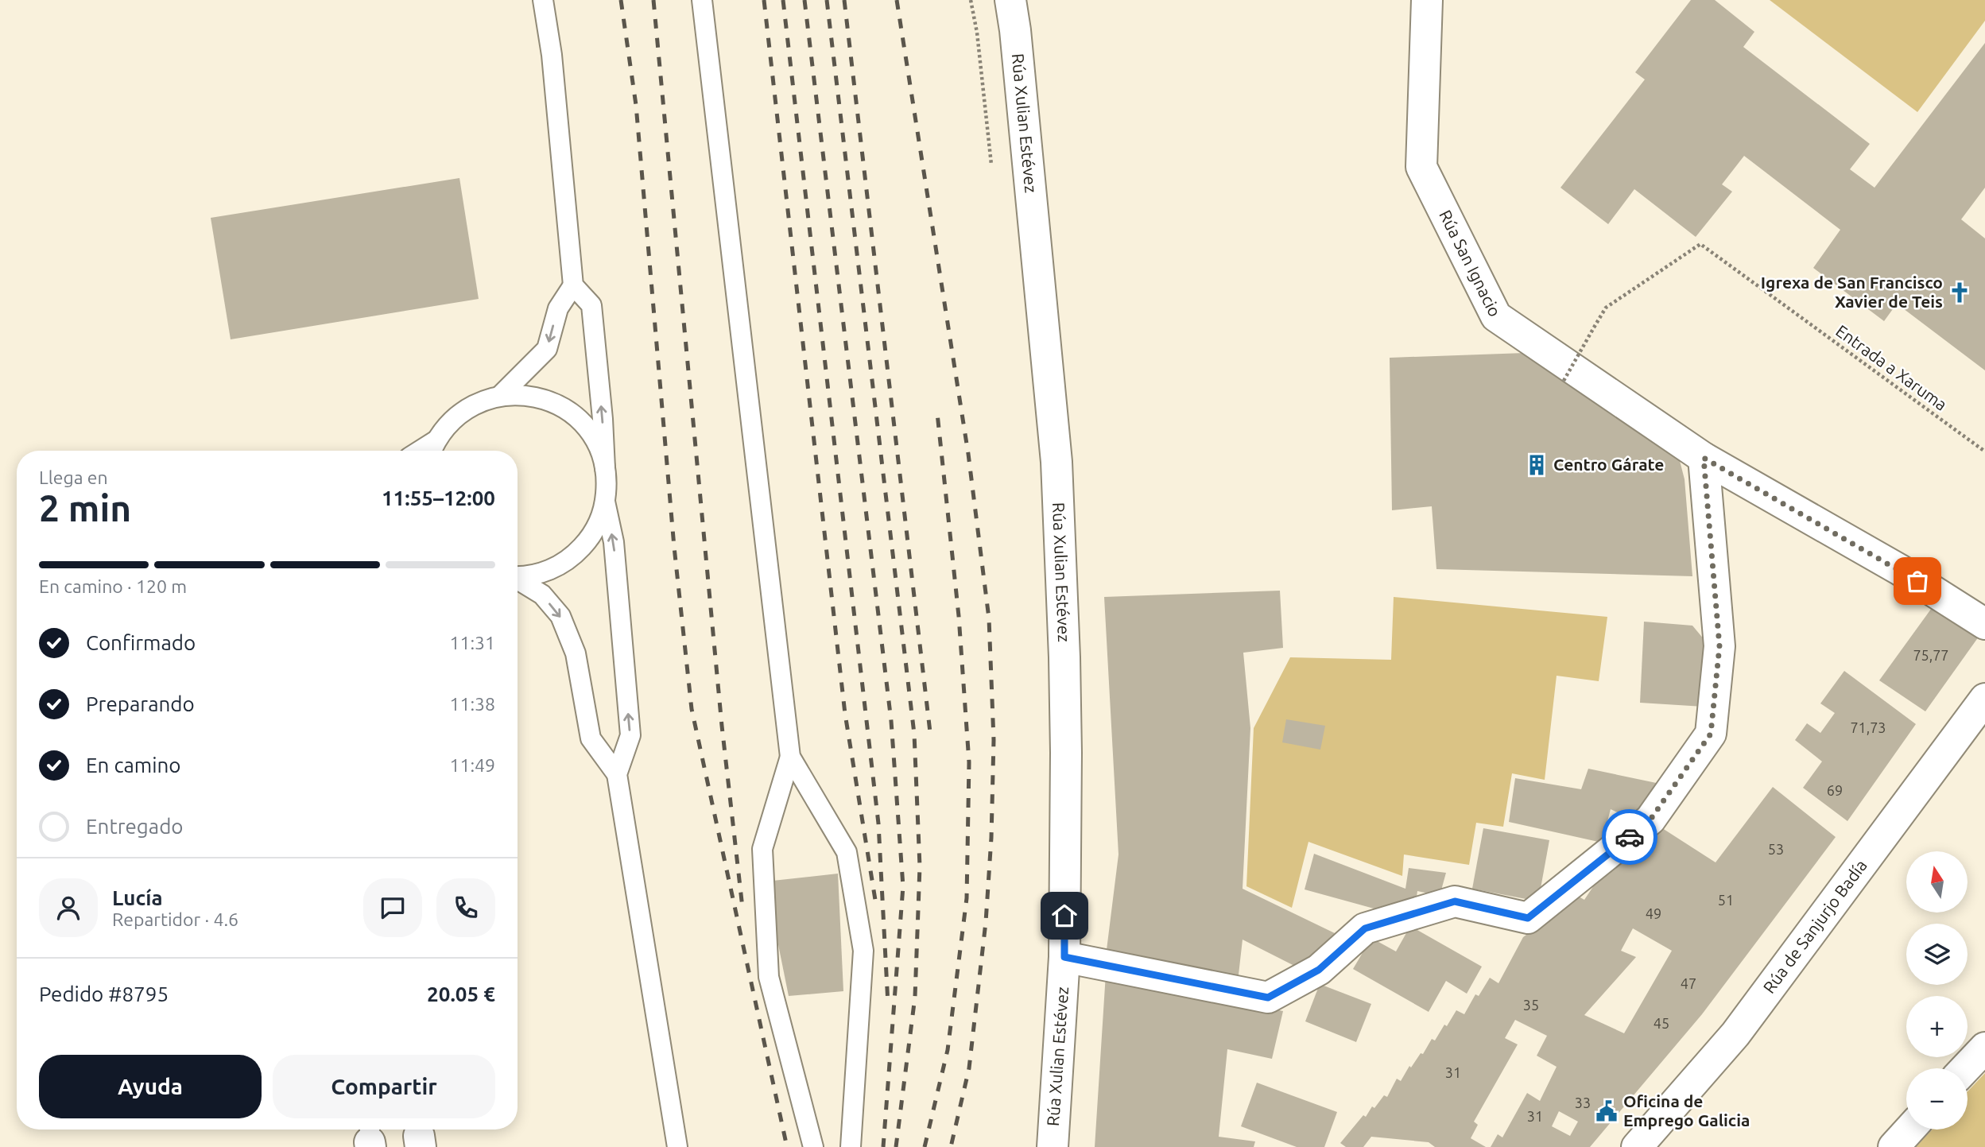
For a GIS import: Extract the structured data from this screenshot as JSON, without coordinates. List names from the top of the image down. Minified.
{"streets":{"street":["Rúa Xulian Estévez","Rúa San Ignacio","Rúa de Sanjurjo Badía"],"path":["Entrada a Xaruma"]},"places":{"church":["Igrexa de San Francisco Xavier de Teis"],"building":["Centro Gárate"],"public building":["Oficina de Emprego Galicia"]},"house_numbers":["75,77","71,73","69","53","51","49","47","35","45","31","33","31"],"north":"top","page":{"heading":["2 min","Llega en","11:55–12:00"],"panel":["Lucía","Repartidor · 4.6","Pedido #8795","20.05 €"],"bar":"En camino · 120 m","list":[["Confirmado","11:31"],["Preparando","11:38"],["En camino","11:49"],"Entregado"],"map_buttons":["+","−"],"buttons":["Ayuda","Compartir"]}}
